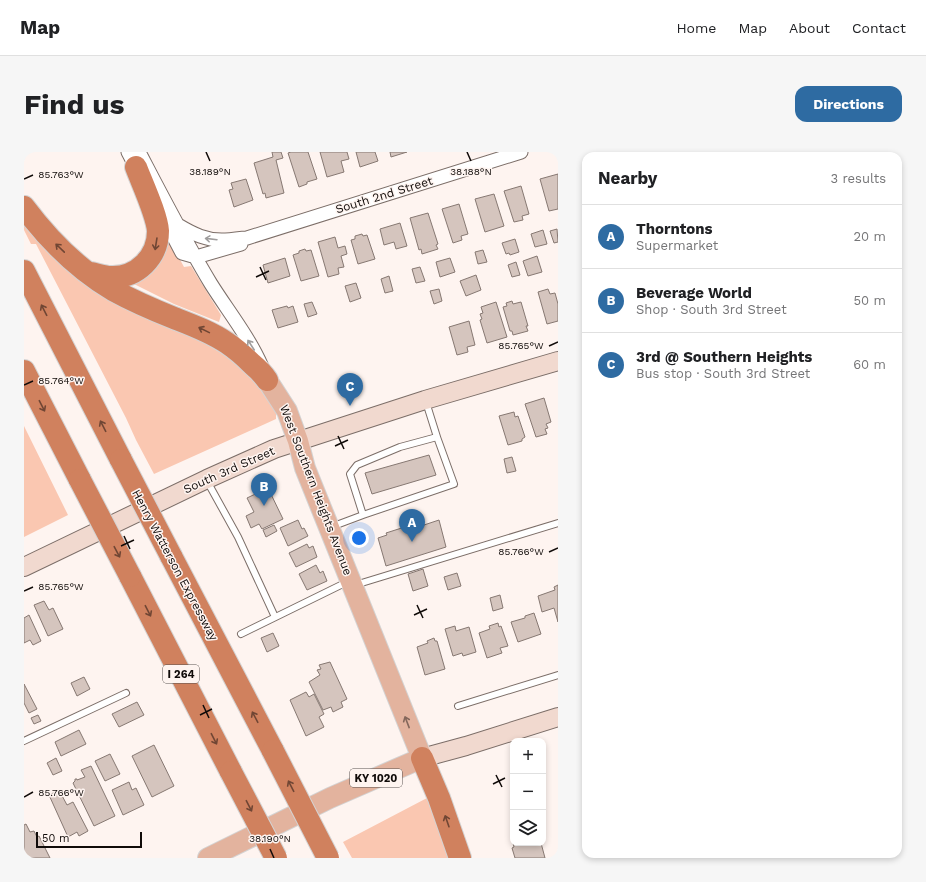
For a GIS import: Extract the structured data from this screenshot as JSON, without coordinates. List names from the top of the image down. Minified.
{"streets":{"highway":["Henry Watterson Expressway","I 264"],"main road":["South 3rd Street","West Southern Heights Avenue","KY 1020"],"street":["South 2nd Street"]},"crossings":[["South 2nd Street","West Southern Heights Avenue"],["South 3rd Street","West Southern Heights Avenue"],["West Southern Heights Avenue","KY 1020"]],"one_way":["West Southern Heights Avenue"],"scale_bar":"50 m","page":{"header":"Map","nav":["Home","Map","About","Contact"],"buttons":"Directions","title":"Find us","heading":["Nearby","3 results"],"list":[{"mark":"A","name":"Thorntons","note":"Supermarket","value":"20 m"},{"mark":"B","name":"Beverage World","note":"Shop · South 3rd Street","value":"50 m"},{"mark":"C","name":"3rd @ Southern Heights","note":"Bus stop · South 3rd Street","value":"60 m"}],"pins":["C","B","A"],"map_buttons":["+","−"],"scale":"50 m"},"coordinates":["38.189°N","38.188°N","85.763°W","85.765°W","85.764°W","85.766°W","38.190°N"]}
